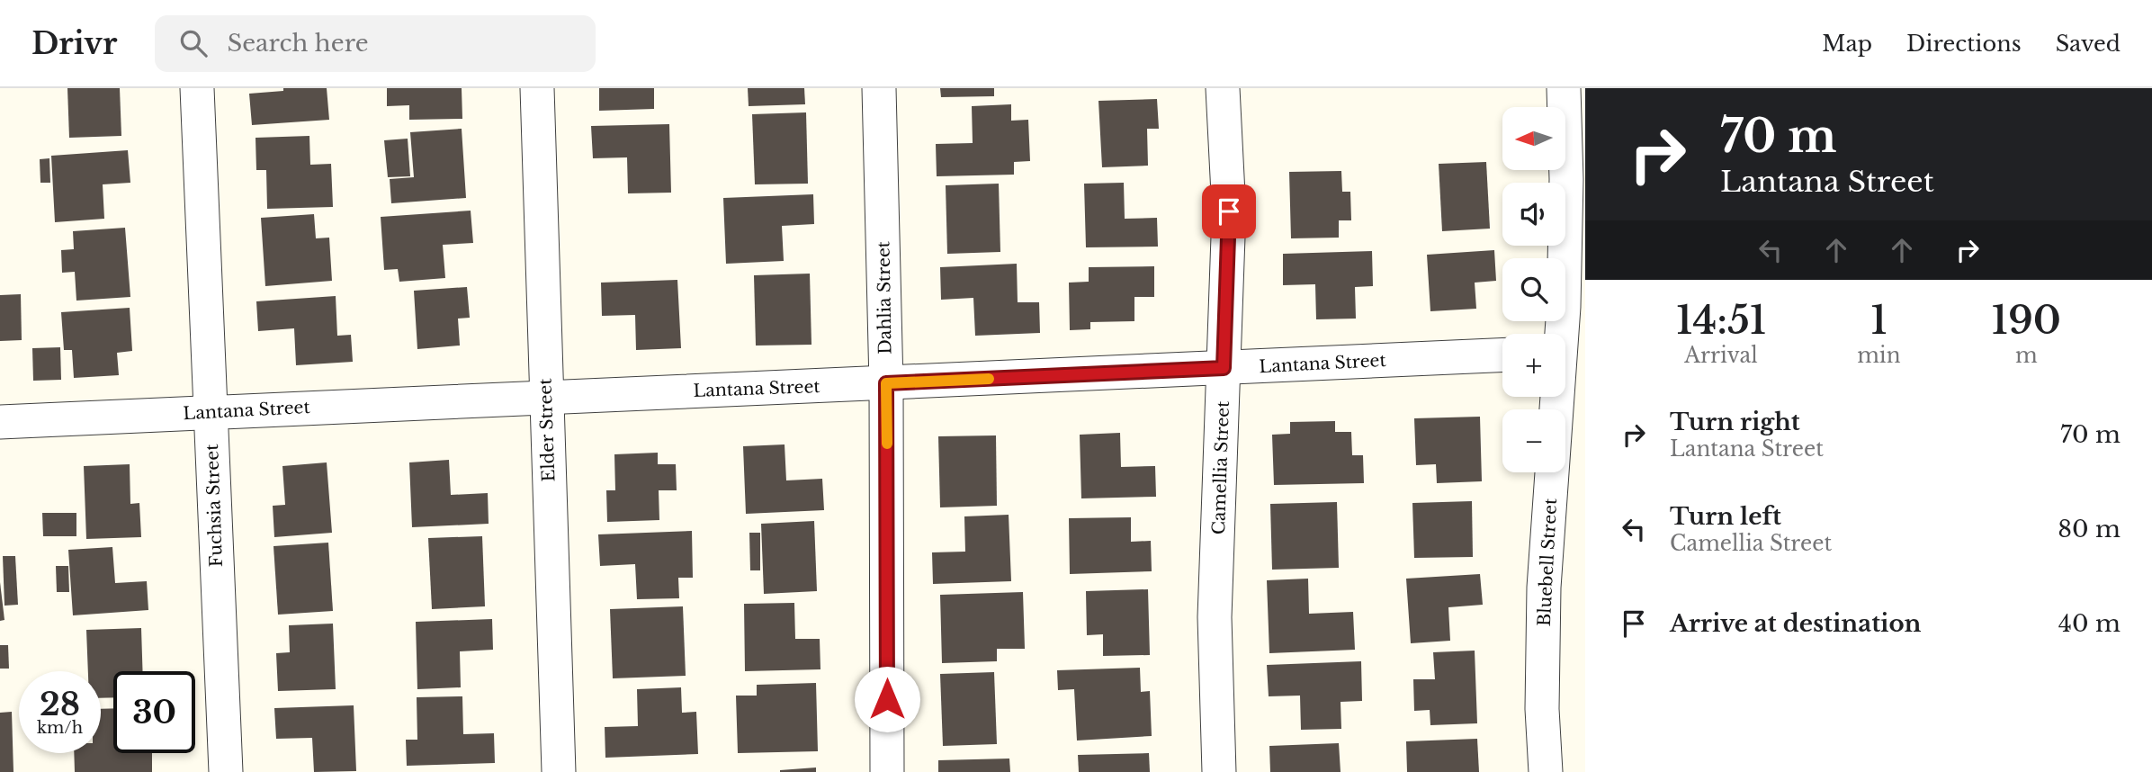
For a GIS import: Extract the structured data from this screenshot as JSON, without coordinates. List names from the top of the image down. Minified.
{"streets":{"street":["Dahlia Street","Lantana Street","Elder Street","Camellia Street","Fuchsia Street","Bluebell Street"]},"crossings":[["Dahlia Street","Lantana Street"],["Lantana Street","Elder Street"],["Lantana Street","Camellia Street"],["Lantana Street","Fuchsia Street"]],"north":"left","page":{"header":"Drivr","search":"Search here","nav":["Map","Directions","Saved"],"turn":["70 m","Lantana Street"],"map_buttons":["+","−"],"eta":["14:51","Arrival","1","min","190","m"],"list":[{"name":"Turn right","note":"Lantana Street","value":"70 m"},{"name":"Turn left","note":"Camellia Street","value":"80 m"},{"name":"Arrive at destination","value":"40 m"}],"speed":"28 km/h","limit":"30"}}
